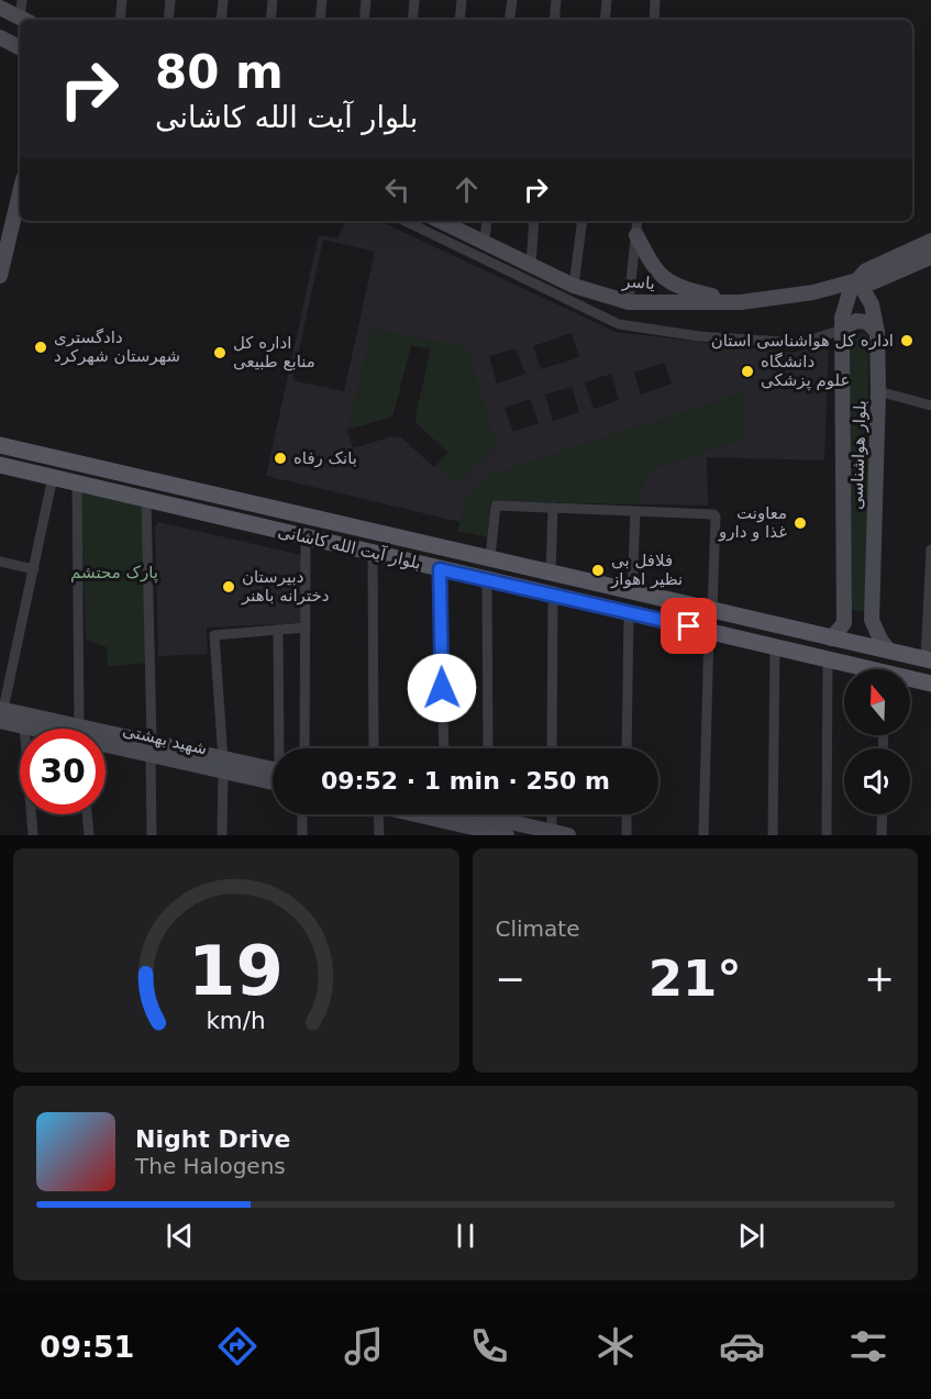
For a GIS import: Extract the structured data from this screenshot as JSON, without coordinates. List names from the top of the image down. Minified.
{"streets":{"main road":["یاسر","بلوار هواشناسی","بلوار آیت الله کاشانی","شهید بهشتی"]},"crossings":[["یاسر","بلوار هواشناسی"]],"parks":["پارک محتشم"],"places":["اداره کل هواشناسی استان","دادگستری شهرستان شهرکرد","اداره کل منابع طبیعی","دانشگاه علوم پزشکی","بانک رفاه","معاونت غذا و دارو","فلافل بی نظیر اهواز","دبیرستان دخترانه باهنر"],"north":"top","page":{"turn":["80 m","بلوار آیت الله کاشانی"],"limit":"30","trip":"09:52 · 1 min · 250 m","tile":"Climate","heat":["−","21°","+"],"song":["Night Drive","The Halogens"],"tabs":"09:51","gauge":["19","km/h"]}}
